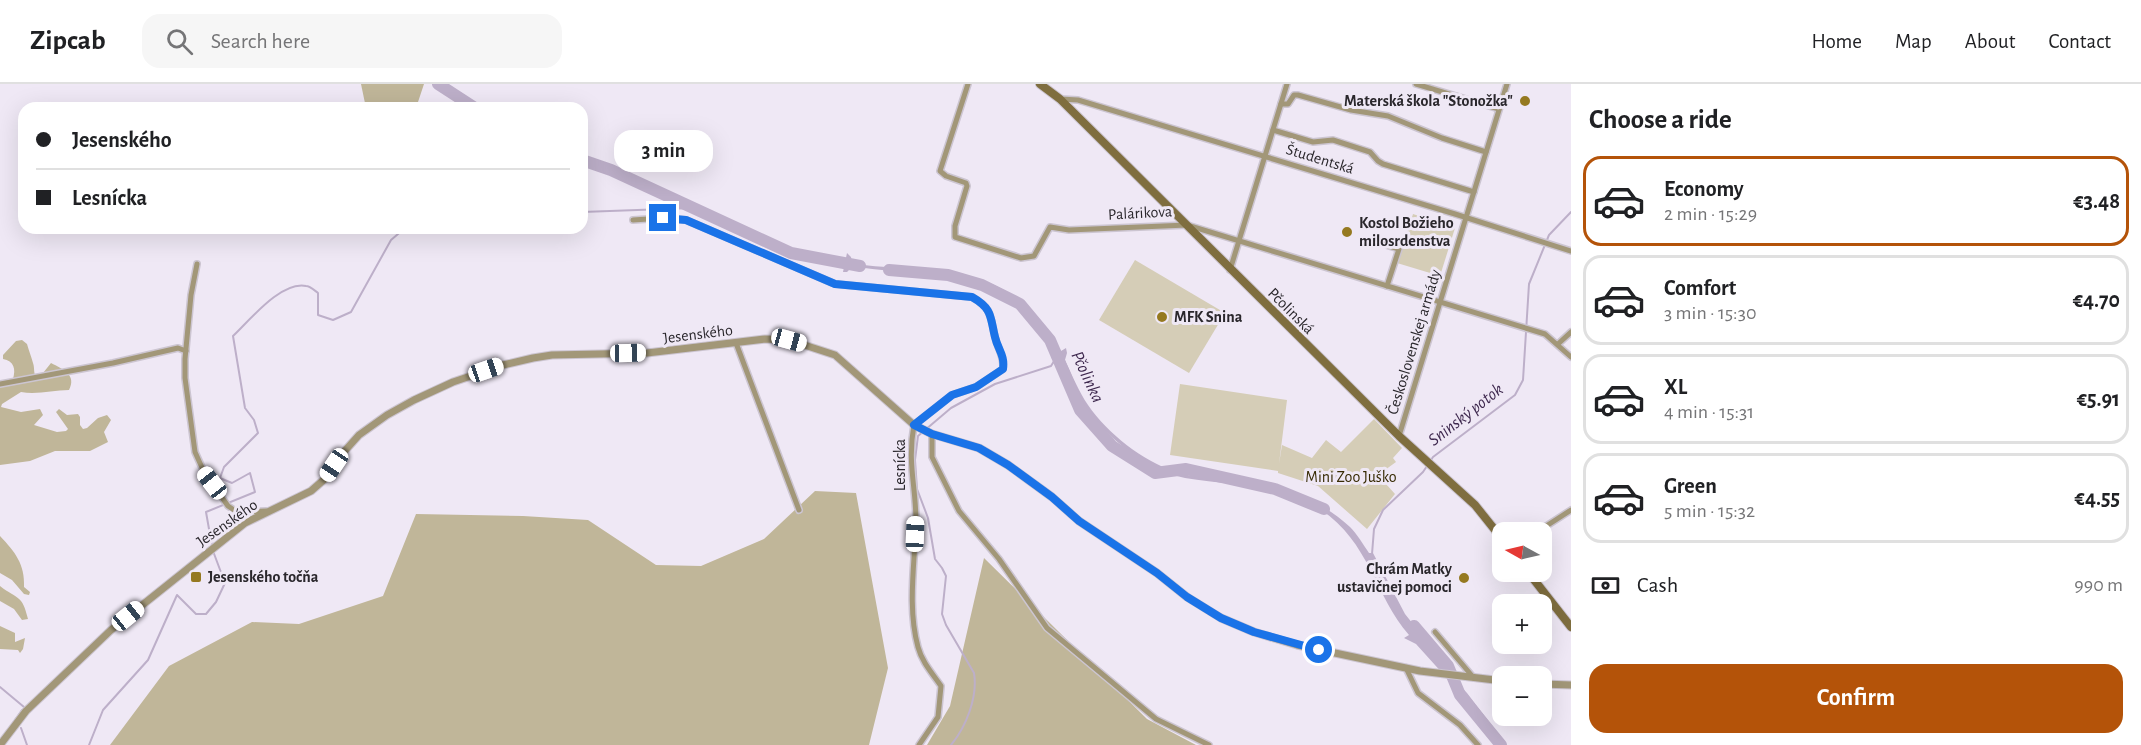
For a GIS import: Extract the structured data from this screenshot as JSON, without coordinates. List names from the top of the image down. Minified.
{"streets":{"main road":["Pčolinská"],"street":["Študentská","Palárikova","Jesenského","Československej armády","Lesnícka"]},"crossings":[["Študentská","Pčolinská"],["Študentská","Československej armády"],["Palárikova","Pčolinská"],["Palárikova","Československej armády"],["Pčolinská","Československej armády"],["Jesenského","Lesnícka"]],"water":["Pčolinka","Sninský potok"],"parks":["Mini Zoo Juško"],"places":{"other":["Materská škola \"Stonožka\"","Kostol Božieho milosrdenstva","MFK Snina","Chrám Matky ustavičnej pomoci"],"transit":["Jesenského točňa"]},"north":"left","page":{"header":"Zipcab","search":"Search here","nav":["Home","Map","About","Contact"],"heading":"Choose a ride","banner":["Jesenského","Lesnícka"],"bubble":"3 min","list":[{"name":"Economy","note":"2 min · 15:29","value":"€3.48"},{"name":"Comfort","note":"3 min · 15:30","value":"€4.70"},{"name":"XL","note":"4 min · 15:31","value":"€5.91"},{"name":"Green","note":"5 min · 15:32","value":"€4.55"}],"map_buttons":["+","−"],"pay":["Cash","990 m"],"buttons":"Confirm"}}
